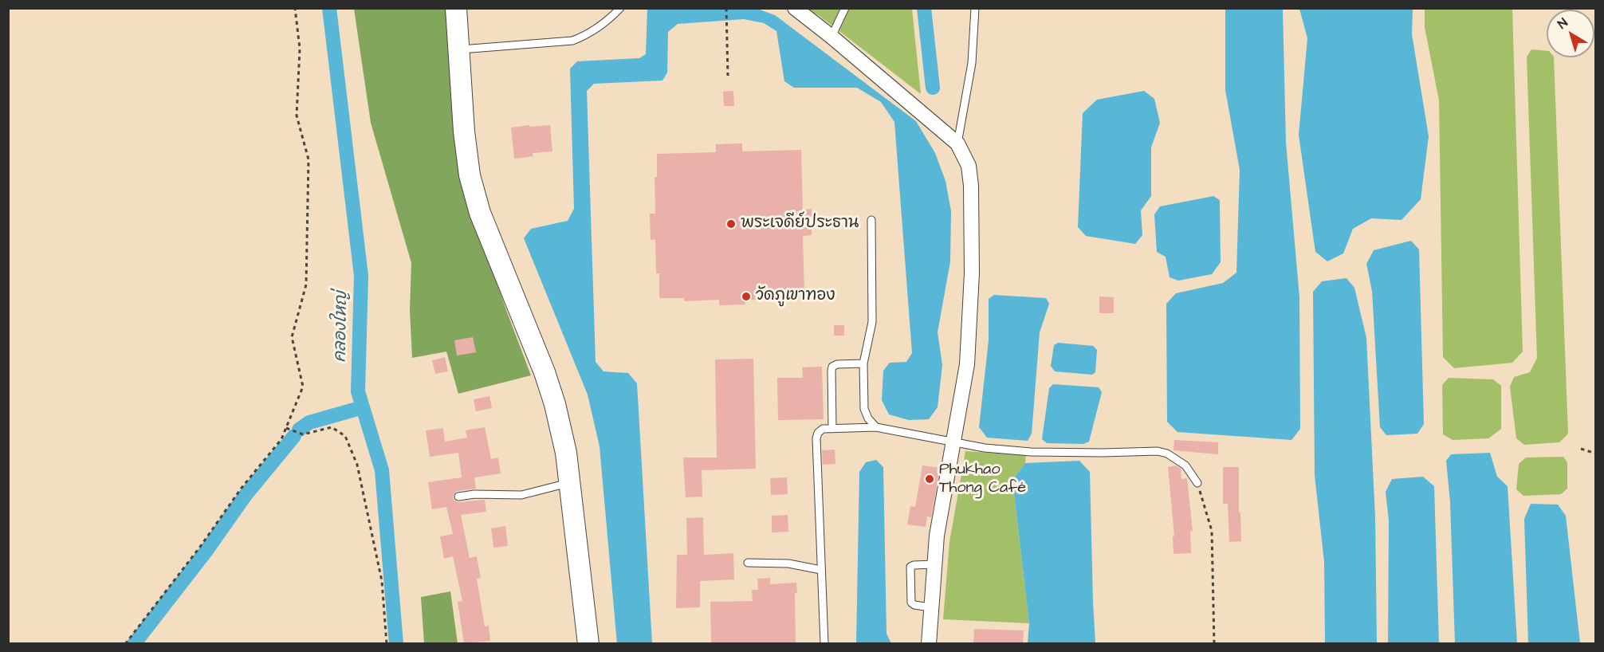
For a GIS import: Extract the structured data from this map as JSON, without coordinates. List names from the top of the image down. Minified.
{"water":["คลองใหญ่"],"places":["พระเจดีย์ประธาน","วัดภูเขาทอง","Phukhao Thong Café"],"north":"top left"}
